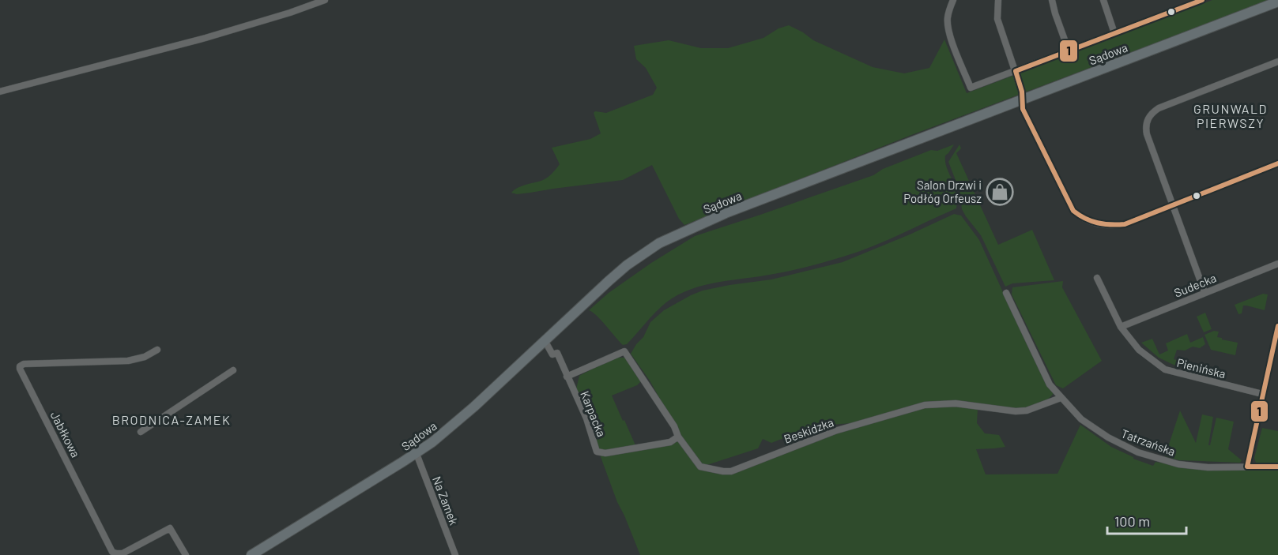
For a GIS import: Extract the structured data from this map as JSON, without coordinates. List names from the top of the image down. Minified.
{"streets":{"main road":["Sądowa"],"street":["Sudecka","Pienińska","Karpacka","Beskidzka","Jabłkowa","Tatrzańska","Na Zamek"]},"crossings":[["Sądowa","Karpacka"],["Sądowa","Na Zamek"],["Sudecka","Pienińska"],["Karpacka","Beskidzka"],["Beskidzka","Tatrzańska"]],"districts":["GRUNWALD PIERWSZY","BRODNICA-ZAMEK"],"places":{"shop":["Salon Drzwi i Podłóg Orfeusz"]},"lines":["transit line 1"],"scale_bar":"100 m"}
